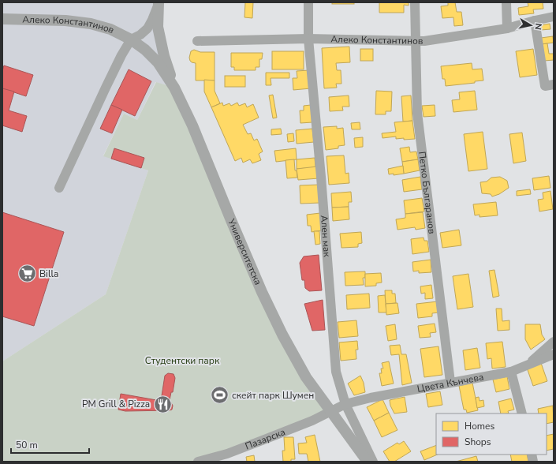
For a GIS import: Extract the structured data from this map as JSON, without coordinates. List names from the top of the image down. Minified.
{"streets":{"street":["Алеко Константинов","Петко Българанов","Ален мак","Университетска","Цвета Кънчева","Пазарска"]},"crossings":[["Алеко Константинов","Петко Българанов"],["Алеко Константинов","Ален мак"],["Алеко Константинов","Университетска"],["Петко Българанов","Цвета Кънчева"],["Ален мак","Цвета Кънчева"],["Университетска","Цвета Кънчева"],["Университетска","Пазарска"],["Цвета Кънчева","Пазарска"]],"parks":["Студентски парк"],"places":{"supermarket":["Billa"],"sports":["скейт парк Шумен"],"restaurant":["PM Grill & Pizza"]},"legend":["Homes","Shops"],"scale_bar":"50 m","north":"right"}
